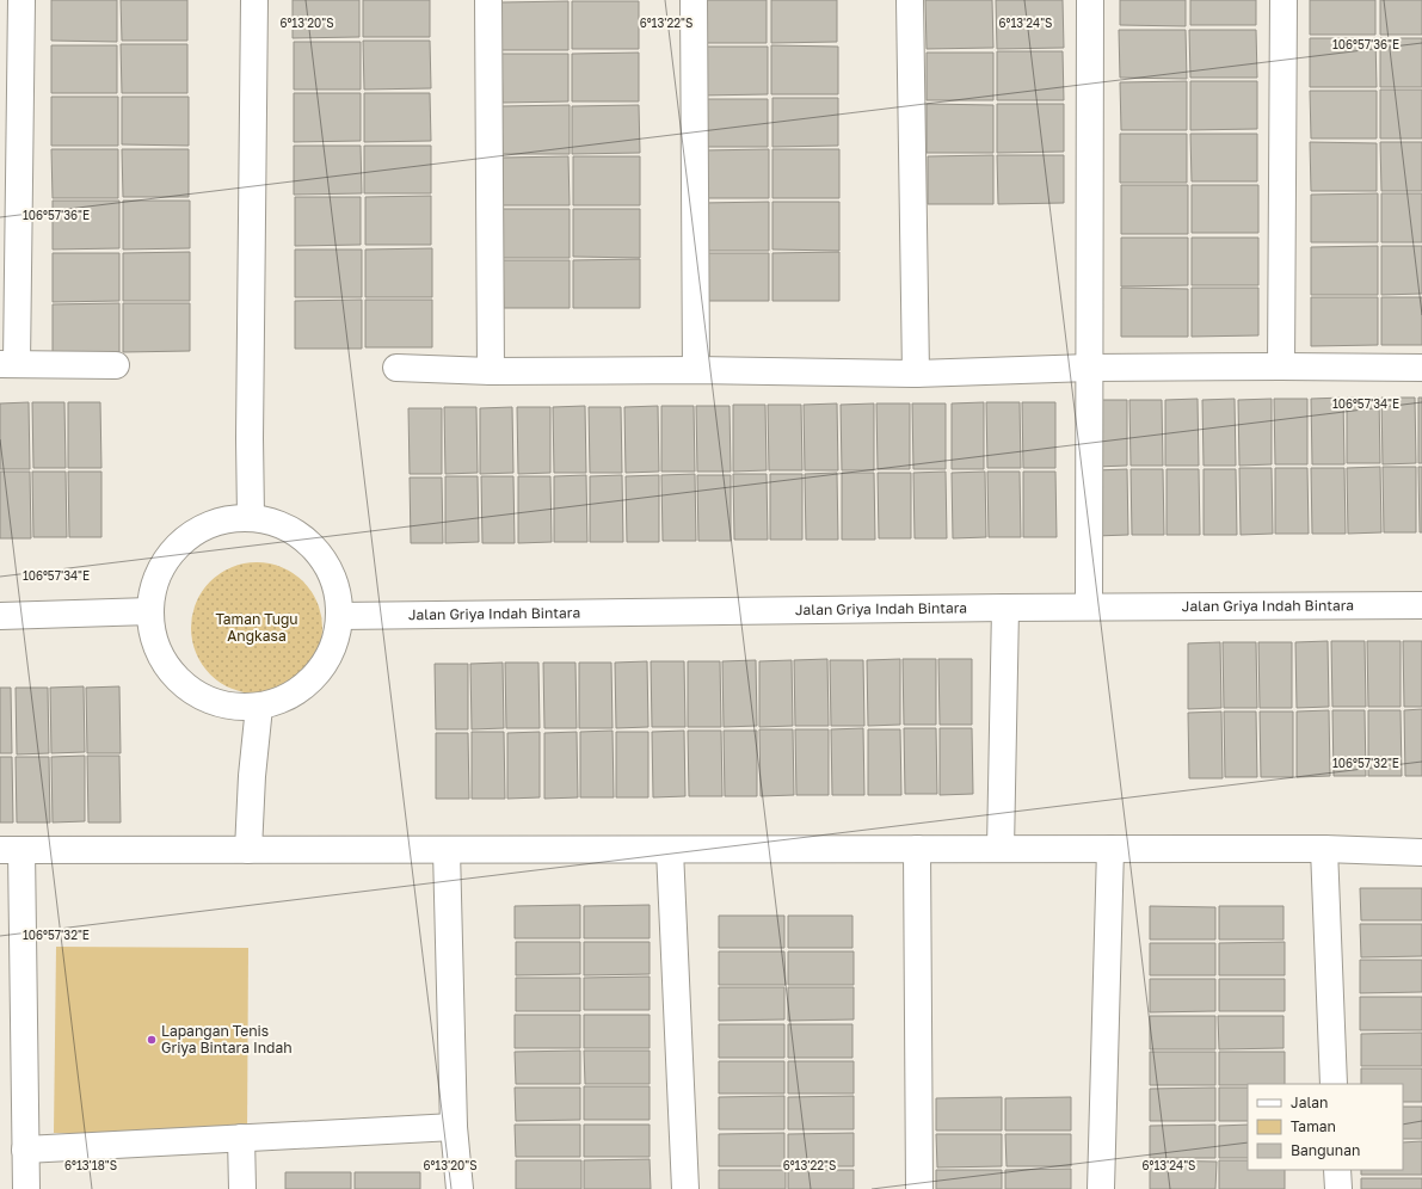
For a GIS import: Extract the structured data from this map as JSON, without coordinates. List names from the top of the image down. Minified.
{"streets":{"street":["Jalan Griya Indah Bintara"]},"parks":["Taman Tugu Angkasa"],"places":["Lapangan Tenis Griya Bintara Indah"],"legend":["Jalan","Taman","Bangunan"],"coordinates":["6°13'20\"S","6°13'22\"S","6°13'24\"S","106°57'36\"E","106°57'34\"E","106°57'32\"E","6°13'18\"S"]}
